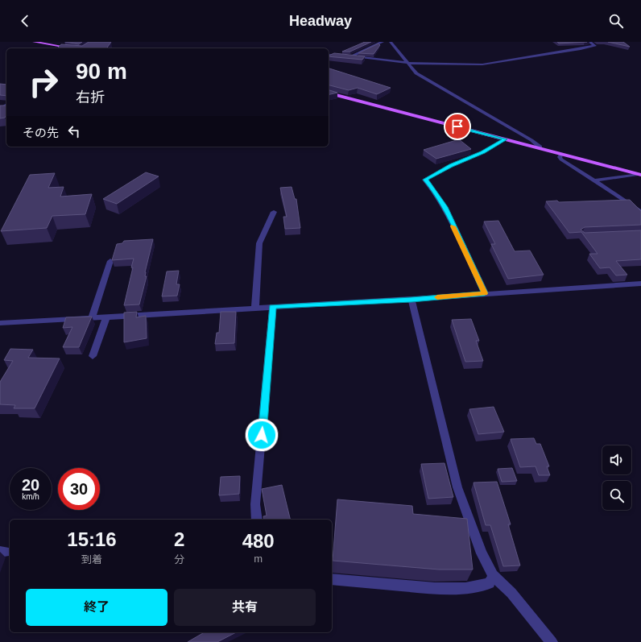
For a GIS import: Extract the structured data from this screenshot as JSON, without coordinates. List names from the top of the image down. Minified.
{"page":{"header":"Headway","turn":["90 m","右折"],"then":"その先","speed":"20 km/h","limit":"30","eta":["15:16","到着","2","分","480","m"],"buttons":["終了","共有"]}}
